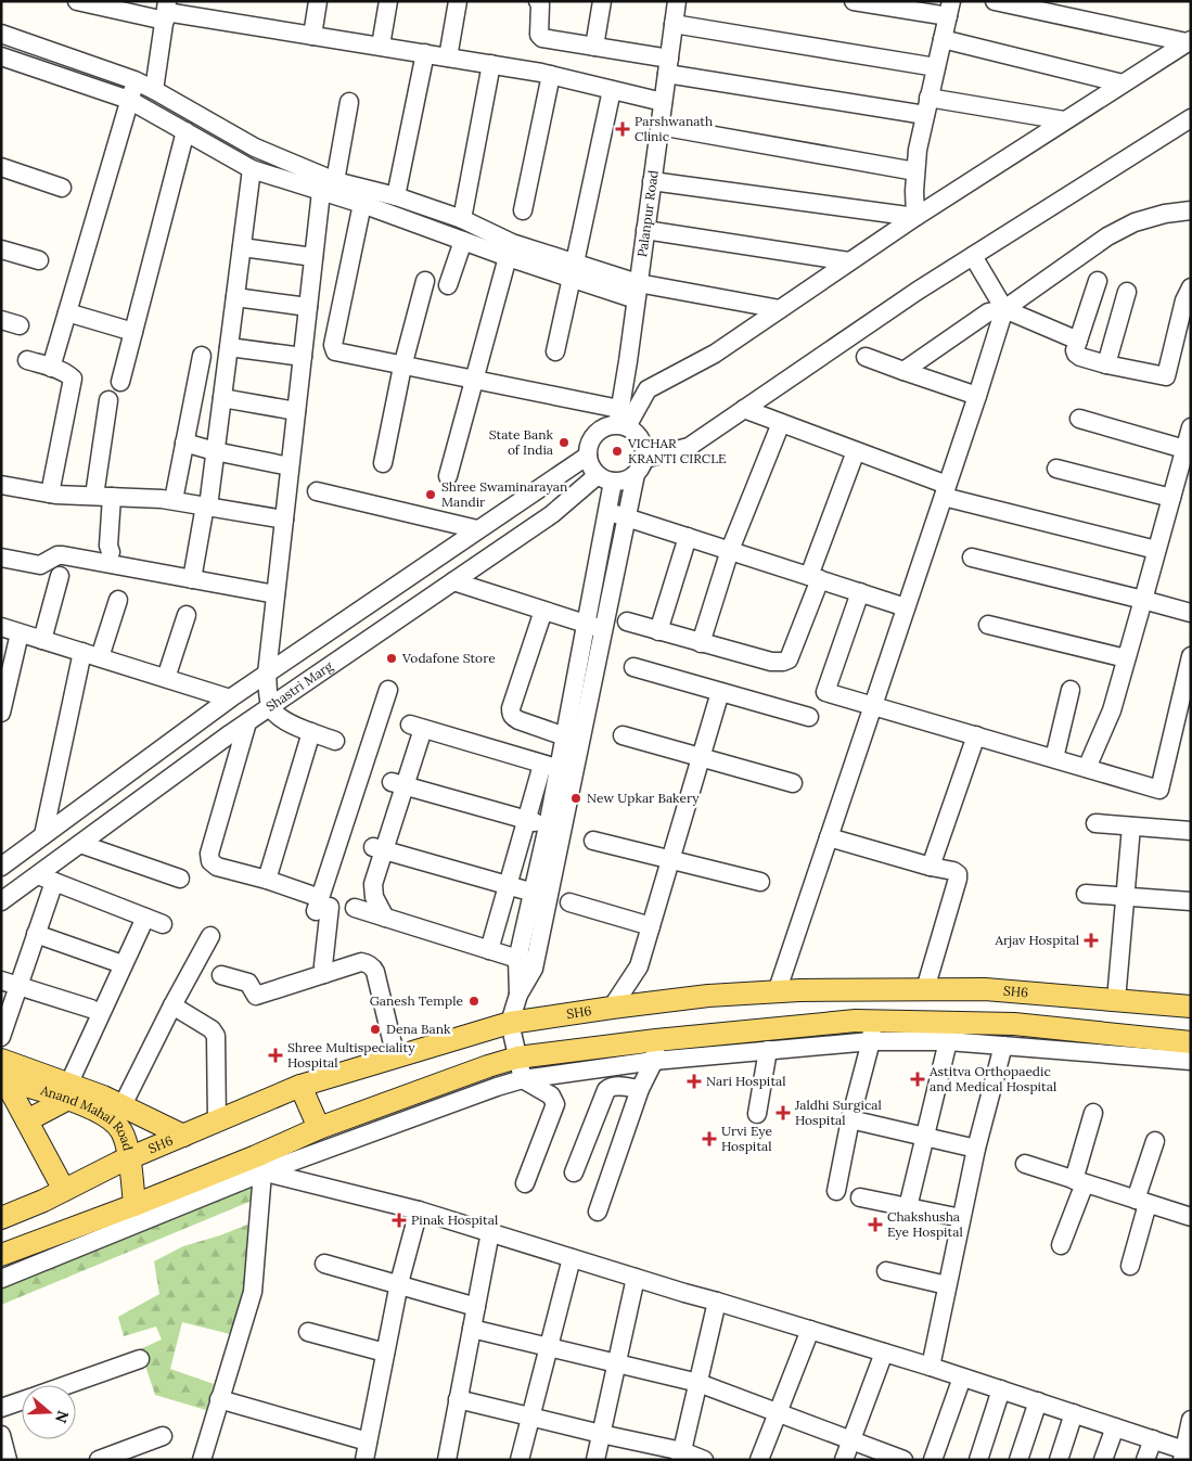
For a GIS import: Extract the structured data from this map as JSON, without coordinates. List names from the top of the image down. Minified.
{"streets":{"main road":["SH6","Anand Mahal Road"],"street":["Palanpur Road","Shastri Marg"]},"crossings":[["Palanpur Road","Shastri Marg"],["SH6","Anand Mahal Road"]],"places":{"health":["Parshwanath Clinic","Arjav Hospital","Shree Multispeciality Hospital","Astitva Orthopaedic and Medical Hospital","Nari Hospital","Jaldhi Surgical Hospital","Urvi Eye Hospital","Pinak Hospital","Chakshusha Eye Hospital"],"other":["State Bank of India","VICHAR KRANTI CIRCLE","Shree Swaminarayan Mandir","Vodafone Store","New Upkar Bakery","Ganesh Temple","Dena Bank"]},"north":"right"}
